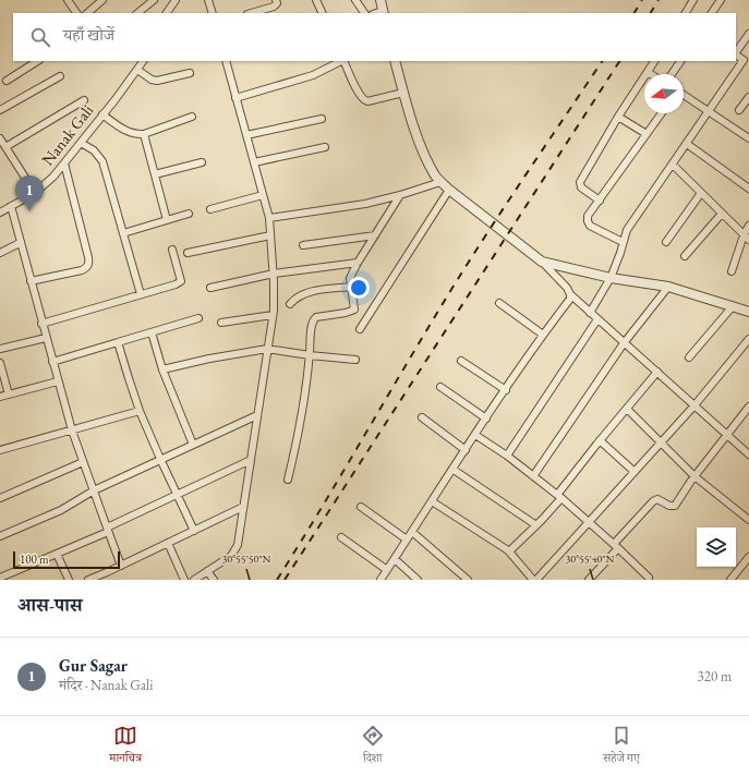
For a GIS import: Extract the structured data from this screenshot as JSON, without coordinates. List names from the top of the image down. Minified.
{"streets":{"street":["Nanak Gali"]},"scale_bar":"100 m","north":"left","page":{"search":"यहाँ खोजें","pins":"1","scale":"100 m","heading":"आस-पास","list":[{"mark":"1","name":"Gur Sagar","note":"मंदिर · Nanak Gali","value":"320 m"}],"nav":["मानचित्र","दिशा","सहेजे गए"]},"coordinates":["30°55'50\"N","30°55'40\"N"]}
